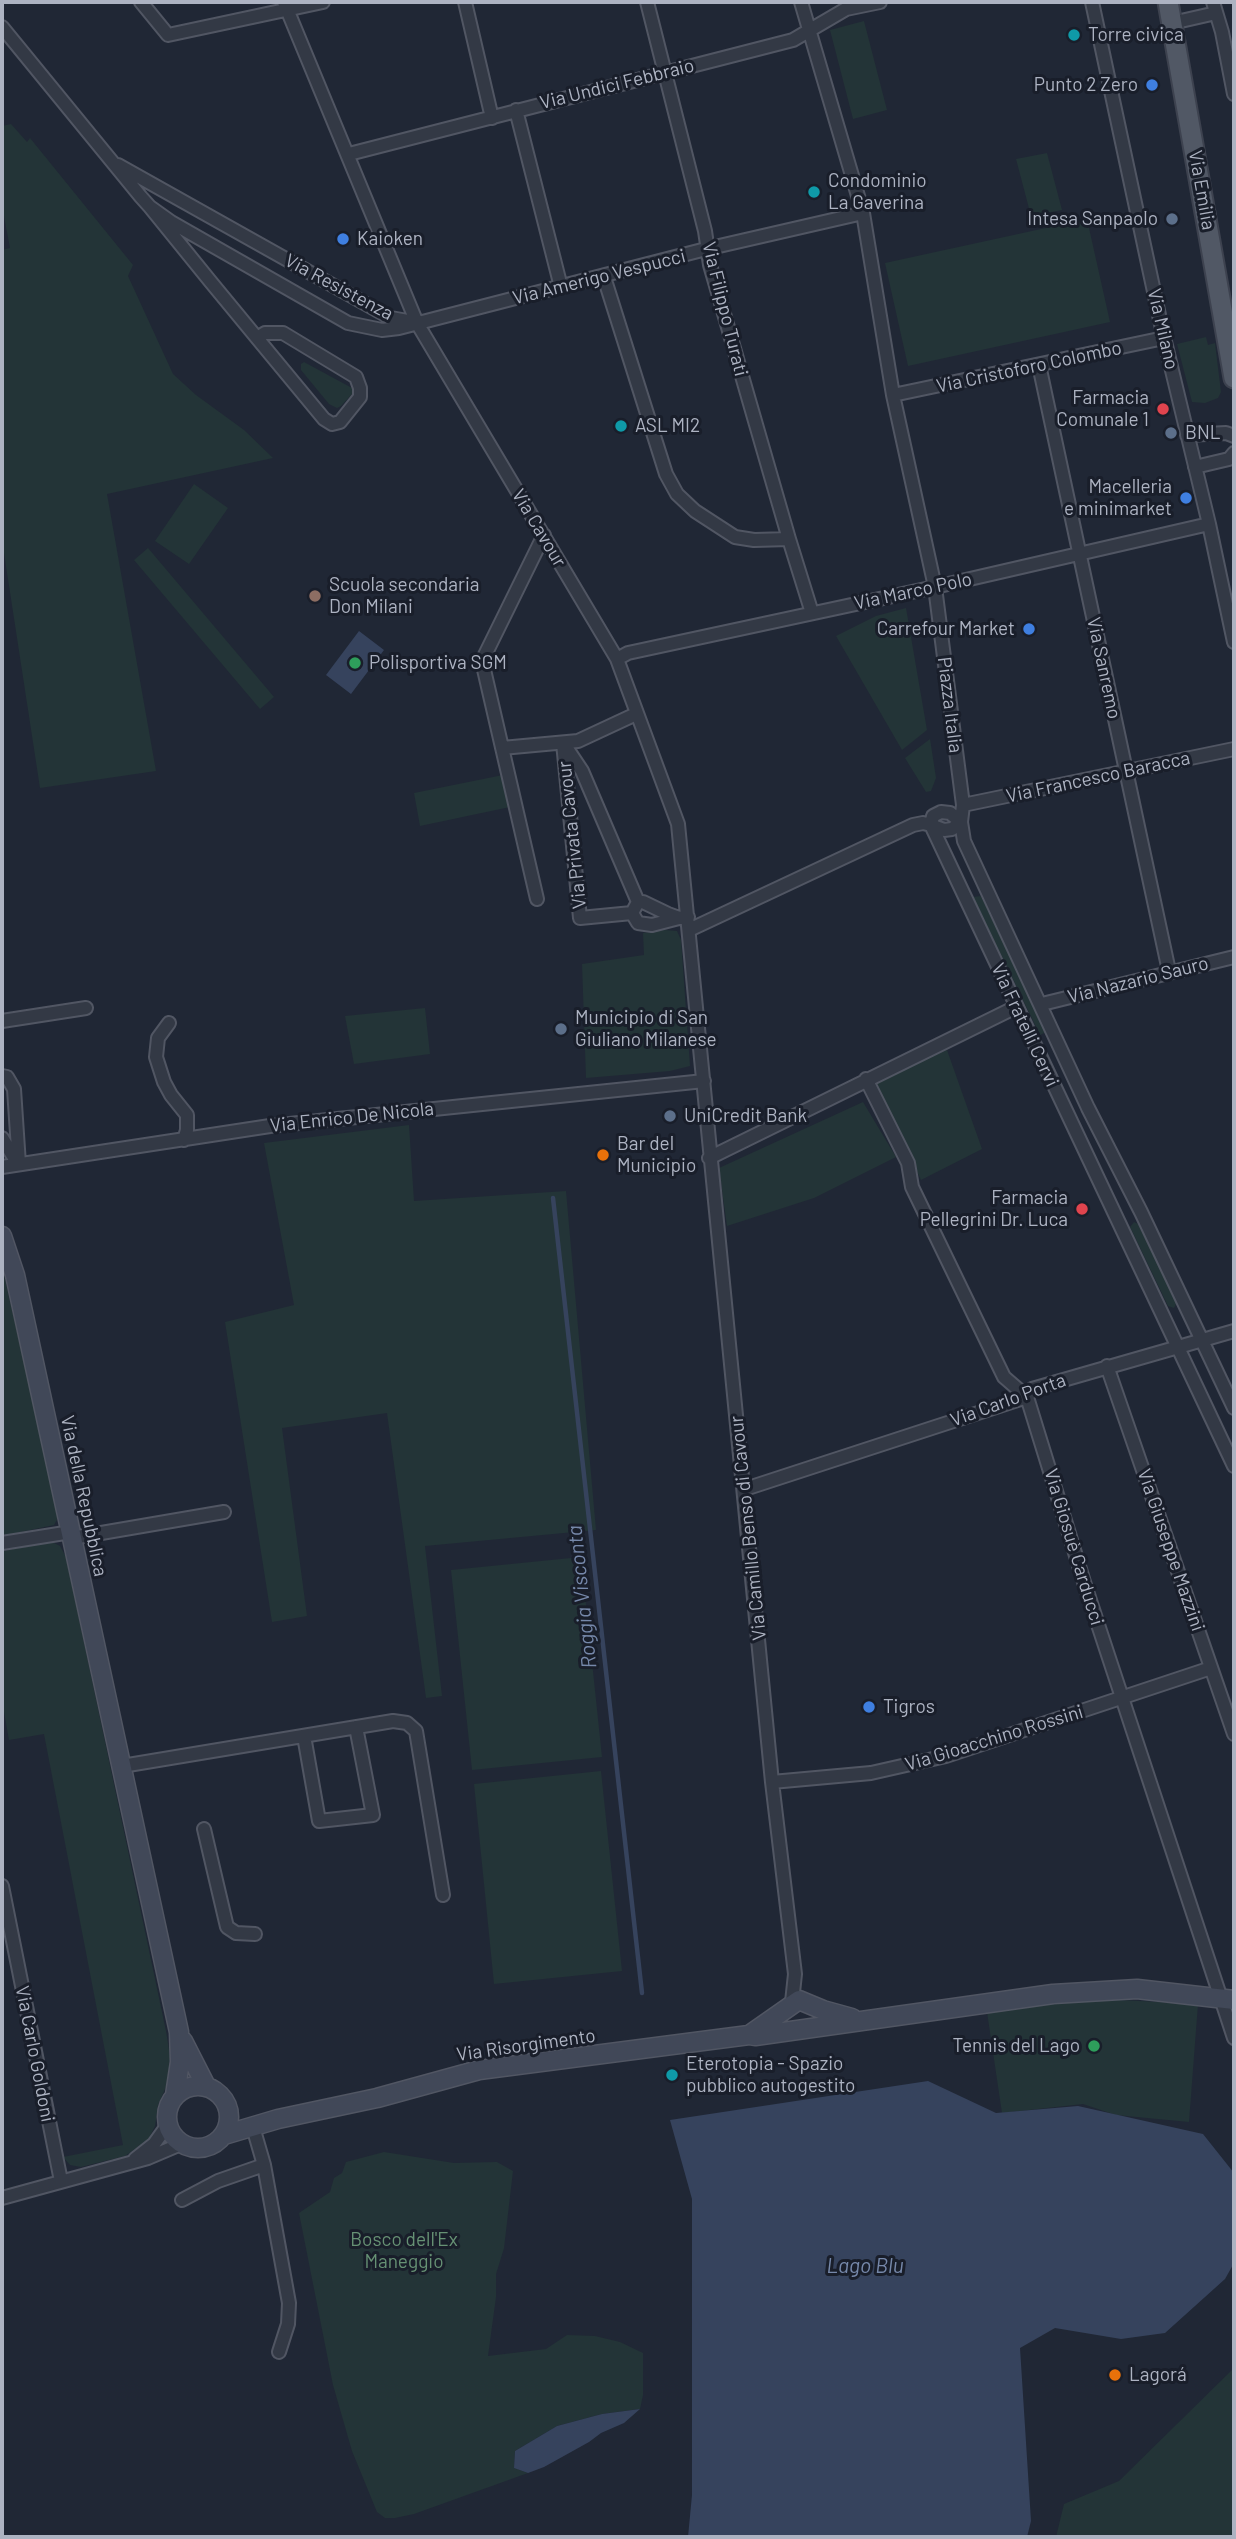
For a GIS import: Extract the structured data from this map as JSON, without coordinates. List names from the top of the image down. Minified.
{"streets":{"main road":["Via Emilia"],"street":["Via Undici Febbraio","Via Amerigo Vespucci","Via Resistenza","Via Filippo Turati","Via Milano","Via Cristoforo Colombo","Via Cavour","Via Marco Polo","Via Sanremo","Piazza Italia","Via Francesco Baracca","Via Privata Cavour","Via Nazario Sauro","Via Fratelli Cervi","Via Enrico De Nicola","Via Carlo Porta","Via della Repubblica","Via Camillo Benso di Cavour","Via Giosuè Carducci","Via Giuseppe Mazzini","Via Gioacchino Rossini","Via Risorgimento","Via Carlo Goldoni"]},"crossings":[["Via Undici Febbraio","Via Filippo Turati"],["Via Undici Febbraio","Via Cavour"],["Via Amerigo Vespucci","Via Resistenza"],["Via Amerigo Vespucci","Via Filippo Turati"],["Via Amerigo Vespucci","Via Cavour"],["Via Resistenza","Via Cavour"],["Via Filippo Turati","Via Marco Polo"],["Via Milano","Via Cristoforo Colombo"],["Via Milano","Via Marco Polo"],["Via Cristoforo Colombo","Via Sanremo"],["Via Cavour","Via Marco Polo"],["Via Cavour","Via Privata Cavour"],["Via Cavour","Via Enrico De Nicola"],["Via Cavour","Via Camillo Benso di Cavour"],["Via Marco Polo","Via Sanremo"],["Via Marco Polo","Piazza Italia"],["Via Sanremo","Via Francesco Baracca"],["Via Sanremo","Via Nazario Sauro"],["Piazza Italia","Via Francesco Baracca"],["Piazza Italia","Via Fratelli Cervi"],["Via Nazario Sauro","Via Fratelli Cervi"],["Via Fratelli Cervi","Via Carlo Porta"],["Via Enrico De Nicola","Via Camillo Benso di Cavour"],["Via Carlo Porta","Via Camillo Benso di Cavour"],["Via Carlo Porta","Via Giosuè Carducci"],["Via Carlo Porta","Via Giuseppe Mazzini"],["Via della Repubblica","Via Risorgimento"],["Via Camillo Benso di Cavour","Via Gioacchino Rossini"],["Via Camillo Benso di Cavour","Via Risorgimento"],["Via Giosuè Carducci","Via Gioacchino Rossini"],["Via Giosuè Carducci","Via Risorgimento"],["Via Giuseppe Mazzini","Via Gioacchino Rossini"]],"water":["Roggia Visconta","Lago Blu"],"parks":["Bosco dell'Ex Maneggio"],"places":["Torre civica","Punto 2 Zero","Condominio La Gaverina","Intesa Sanpaolo","Kaioken","Farmacia Comunale 1","ASL MI2","BNL","Macelleria e minimarket","Scuola secondaria Don Milani","Carrefour Market","Polisportiva SGM","Municipio di San Giuliano Milanese","UniCredit Bank","Bar del Municipio","Farmacia Pellegrini Dr. Luca","Tigros","Tennis del Lago","Eterotopia - Spazio pubblico autogestito","Lagorá"]}
